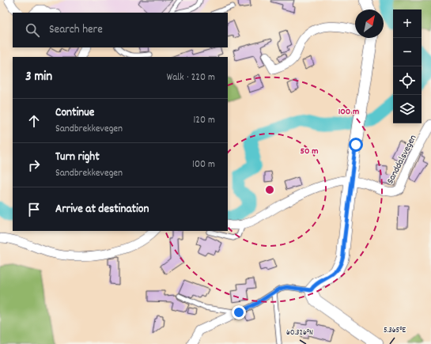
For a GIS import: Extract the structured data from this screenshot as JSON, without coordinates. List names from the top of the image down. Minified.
{"streets":{"street":["Sanddalsvegen"]},"north":"top right","page":{"map_buttons":["+","−"],"search":"Search here","heading":["3 min","Walk · 220 m"],"list":[["Continue","Sandbrekkevegen","120 m"],["Turn right","Sandbrekkevegen","100 m"],"Arrive at destination"]},"coordinates":["5.365°E","60.326°N"],"rings":["100 m","50 m"]}
